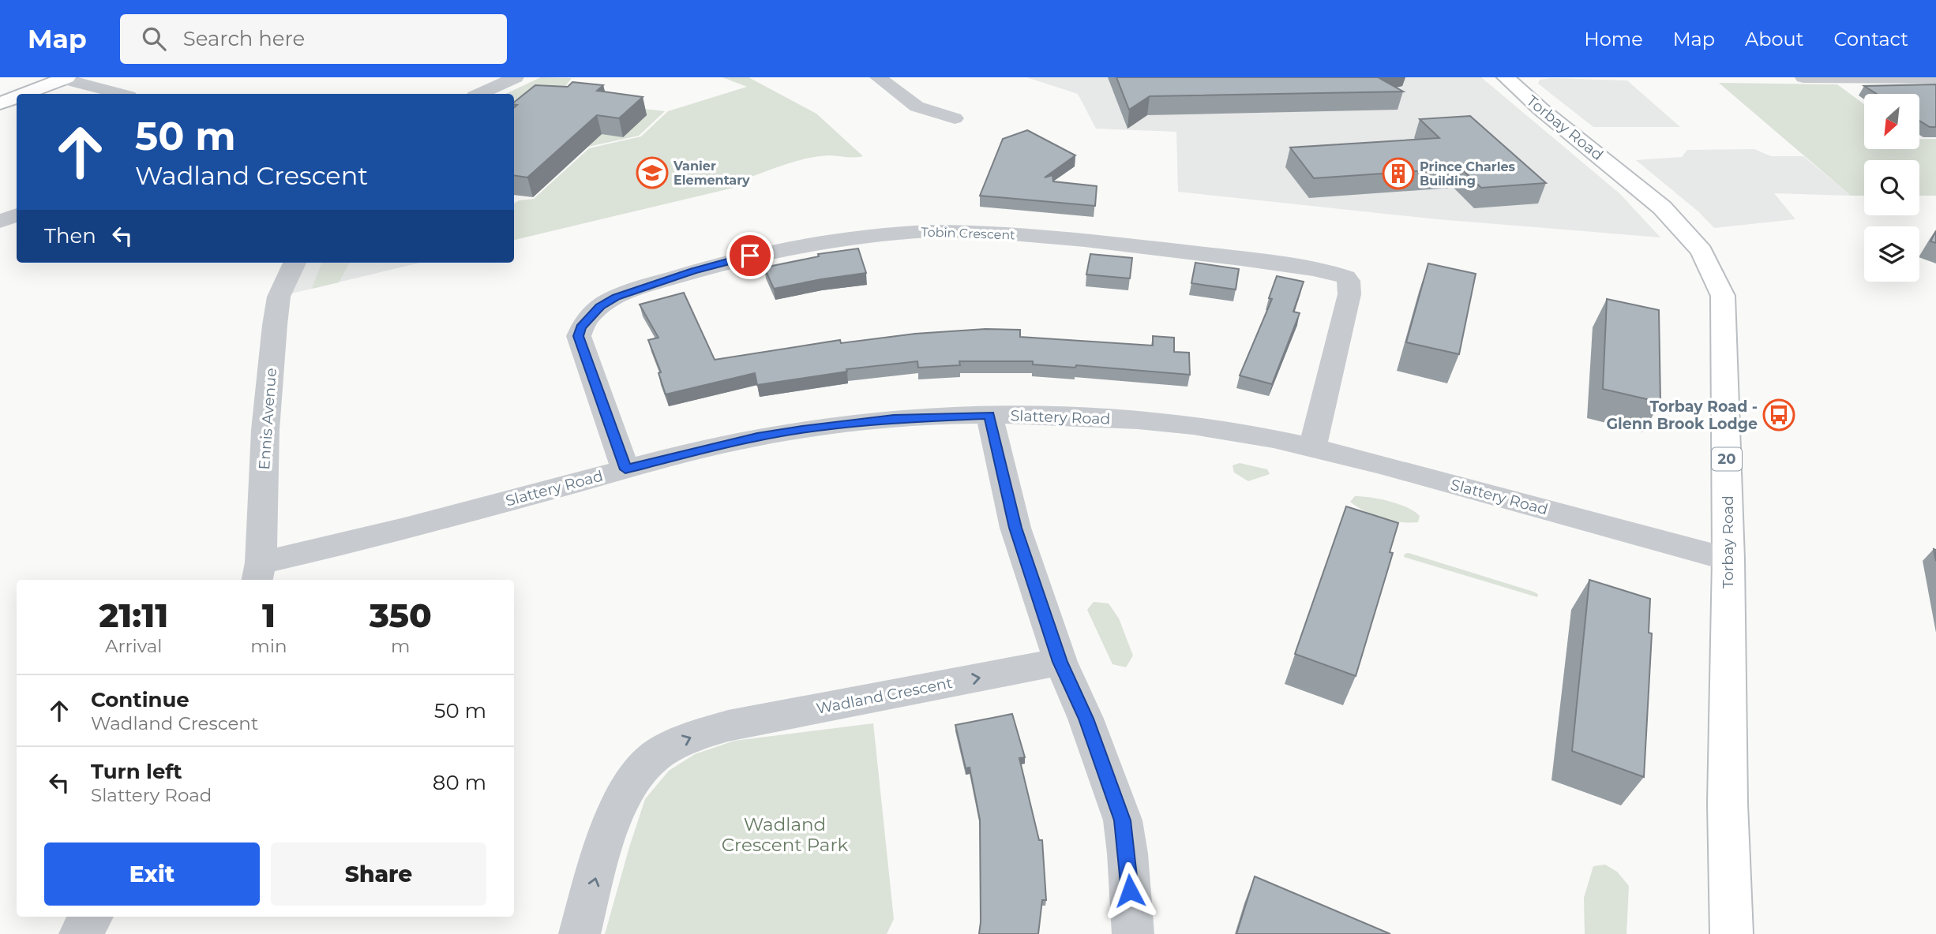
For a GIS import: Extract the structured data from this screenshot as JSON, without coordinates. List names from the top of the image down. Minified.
{"streets":{"main road":["Torbay Road","20"],"street":["Tobin Crescent","Slattery Road","Ennis Avenue","Wadland Crescent"]},"crossings":[["Torbay Road","Slattery Road"],["Tobin Crescent","Slattery Road"],["Slattery Road","Ennis Avenue"]],"one_way":["Wadland Crescent"],"parks":["Wadland Crescent Park"],"places":{"school or university":["Vanier Elementary"],"building":["Prince Charles Building"],"bus stop":["Torbay Road - Glenn Brook Lodge"]},"north":"bottom left","page":{"header":"Map","search":"Search here","nav":["Home","Map","About","Contact"],"turn":["50 m","Wadland Crescent"],"then":"Then","eta":["21:11","Arrival","1","min","350","m"],"list":[{"name":"Continue","note":"Wadland Crescent","value":"50 m"},{"name":"Turn left","note":"Slattery Road","value":"80 m"}],"buttons":["Exit","Share"]}}
